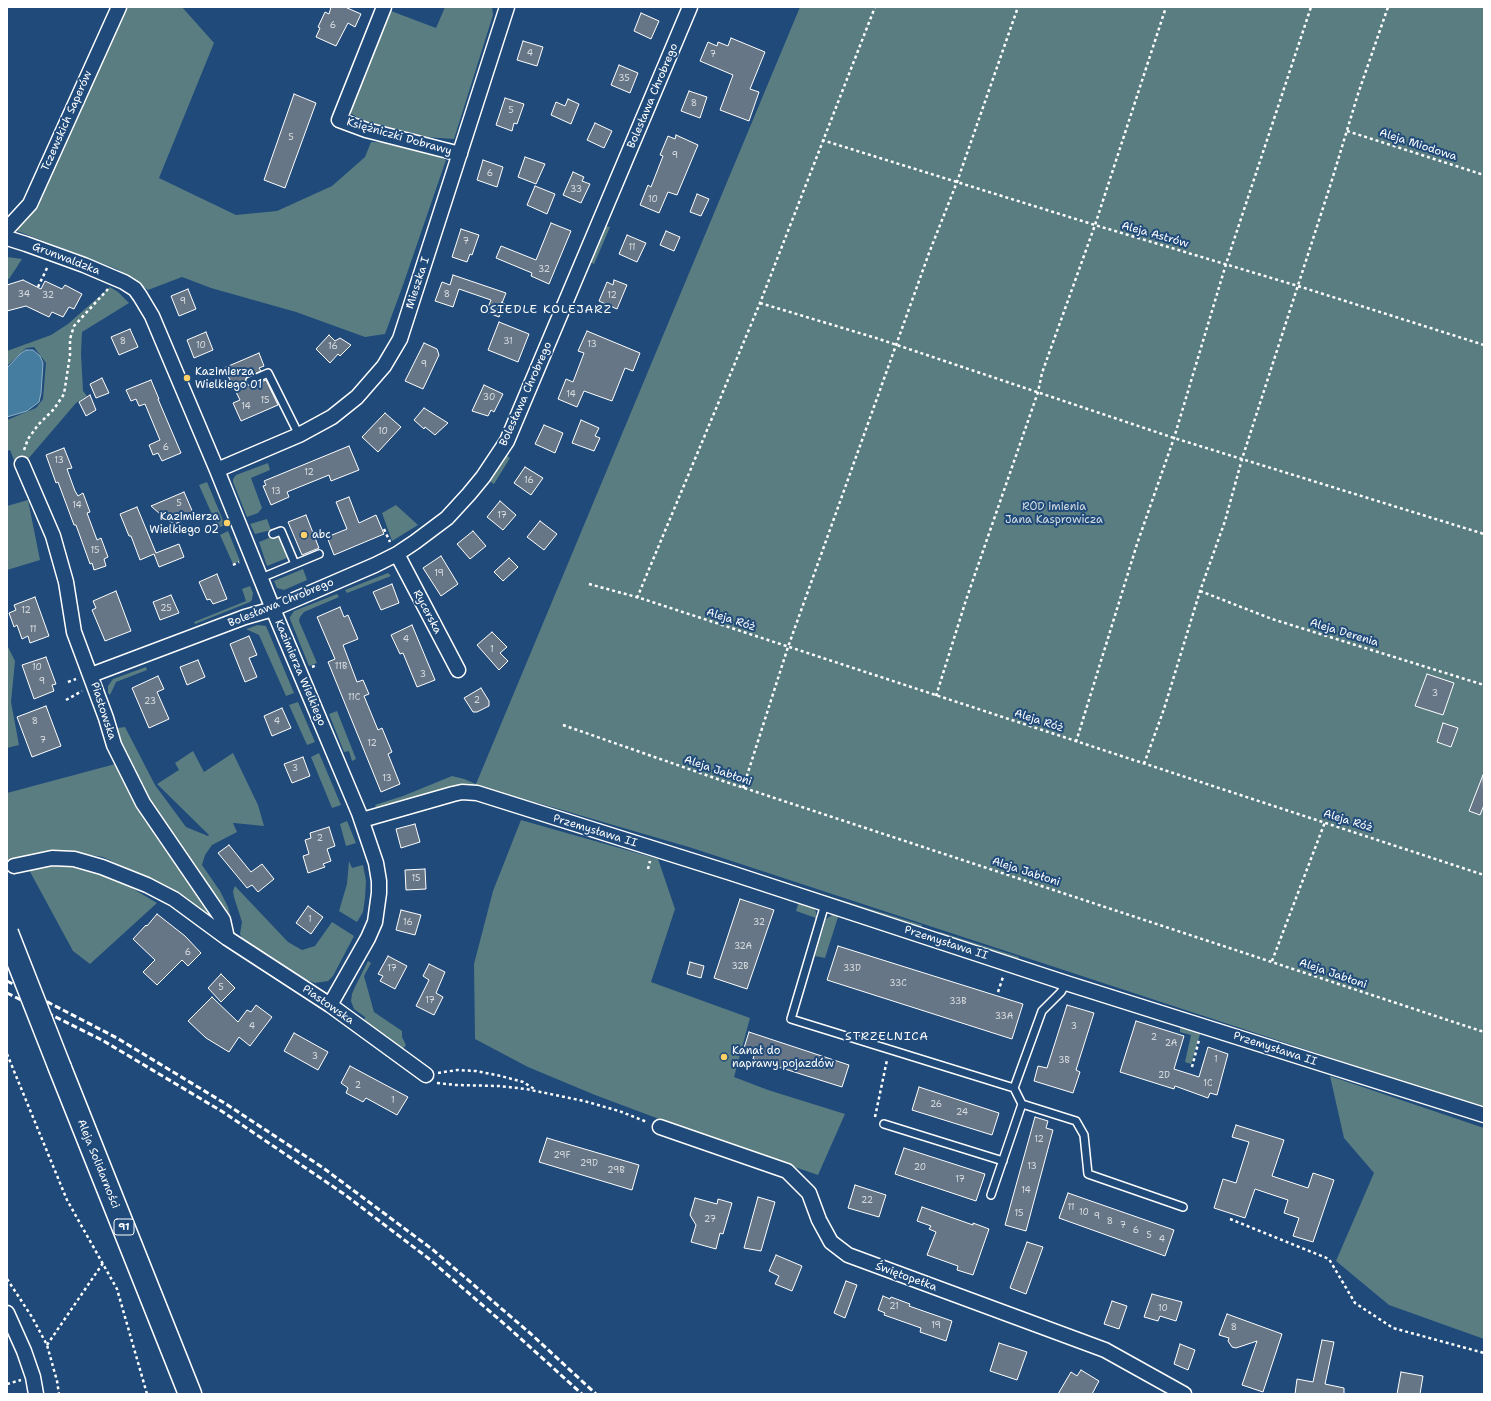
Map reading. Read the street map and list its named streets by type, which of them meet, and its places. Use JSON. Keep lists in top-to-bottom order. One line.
{"streets":{"main road":["Aleja Solidarności","91"],"street":["Bolesława Chrobrego","Tczewskich Saperów","Księżniczki Dobrawy","Grunwaldzka","Mieszka I","Rycerska","Kazimierza Wielkiego","Piastowska","Przemysława II","Świętopełka"],"path":["Aleja Miodowa","Aleja Astrów","Aleja Róż","Aleja Derenia","Aleja Jabłoni"]},"crossings":[["Bolesława Chrobrego","Rycerska"],["Bolesława Chrobrego","Kazimierza Wielkiego"],["Bolesława Chrobrego","Piastowska"],["Księżniczki Dobrawy","Mieszka I"],["Grunwaldzka","Kazimierza Wielkiego"],["Mieszka I","Kazimierza Wielkiego"],["Kazimierza Wielkiego","Piastowska"],["Kazimierza Wielkiego","Przemysława II"]],"districts":["OSIEDLE KOLEJARZ","STRZELNICA"],"parks":["ROD imienia Jana Kasprowicza"],"places":["Kazimierza Wielkiego 01","Kazimierza Wielkiego 02","abc","Kanał do naprawy pojazdów"],"house_numbers":["6","4","7","35","8","5","5","9","6","33","10","7","11","32","34","8","32","12","9","8","31","13","10","16","9","14","30","15","14","10","6","13","12","16","13","5","14","17","15","19","25","12","11","4","1","11B","10","3","9","3","11C","2","23","8","4","7","12","3","13","2","15","1","16","32","32A","6","32B","17","33D","33C","5","17","33B","33A","4","3","2","2A","3","1","3B","2D","1C","2","1","26","24","12","29F","29D","13","20","29B","17","14","22","11","10","15","9","27","8","7","6","5","4","21","10","19","8"]}
